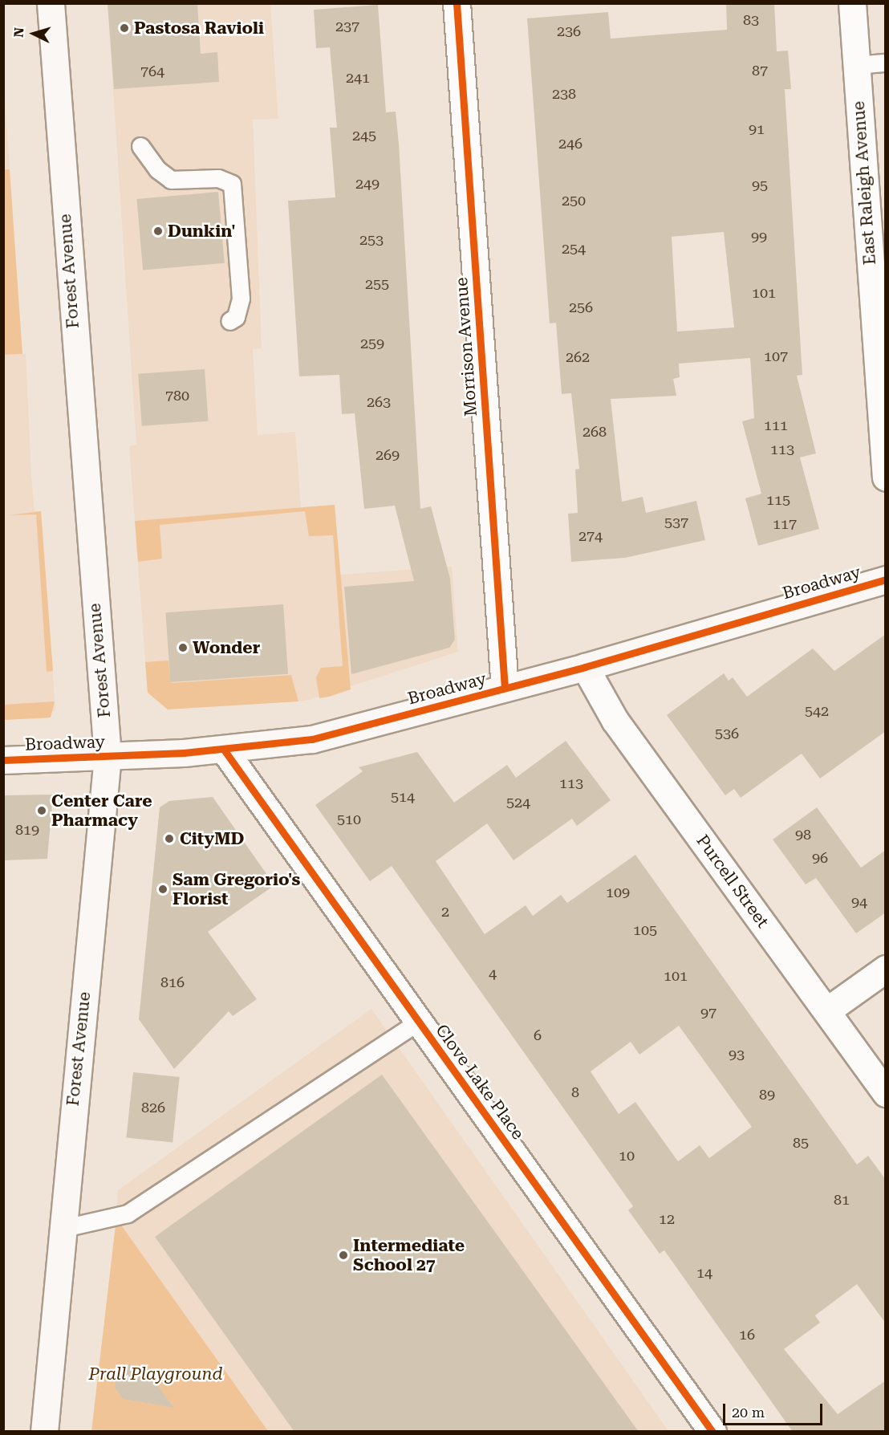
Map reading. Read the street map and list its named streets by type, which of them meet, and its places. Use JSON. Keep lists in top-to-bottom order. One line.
{"streets":{"main road":["Forest Avenue","Broadway"],"street":["East Raleigh Avenue","Morrison Avenue","Purcell Street","Clove Lake Place"]},"crossings":[["Forest Avenue","Broadway"],["Morrison Avenue","Broadway"],["Broadway","Purcell Street"],["Broadway","Clove Lake Place"]],"parks":["Prall Playground"],"places":["Pastosa Ravioli","Dunkin'","Wonder","Center Care Pharmacy","CityMD","Sam Gregorio's Florist","Intermediate School 27"],"house_numbers":["83","237","236","87","764","241","238","91","245","246","249","95","250","99","253","254","255","101","256","259","107","262","780","263","111","268","113","269","115","537","117","274","542","536","113","514","524","510","819","98","96","109","94","2","105","4","101","816","97","6","93","8","89","826","85","10","81","12","14","16"],"scale_bar":"20 m","north":"left"}
